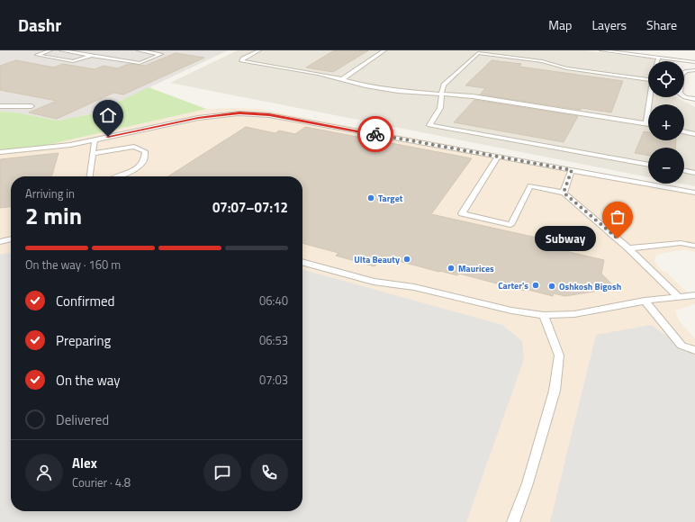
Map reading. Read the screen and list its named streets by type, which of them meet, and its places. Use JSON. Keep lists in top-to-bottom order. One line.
{"places":["Target","Subway","Ulta Beauty","Maurices","Carter's","Oshkosh Bigosh"],"page":{"header":"Dashr","nav":["Map","Layers","Share"],"map_buttons":["+","−"],"heading":["2 min","Arriving in","07:07–07:12"],"panel":["Alex","Courier · 4.8"],"bubble":"Subway","bar":"On the way · 160 m","list":[["Confirmed","06:40"],["Preparing","06:53"],["On the way","07:03"],"Delivered"]}}
